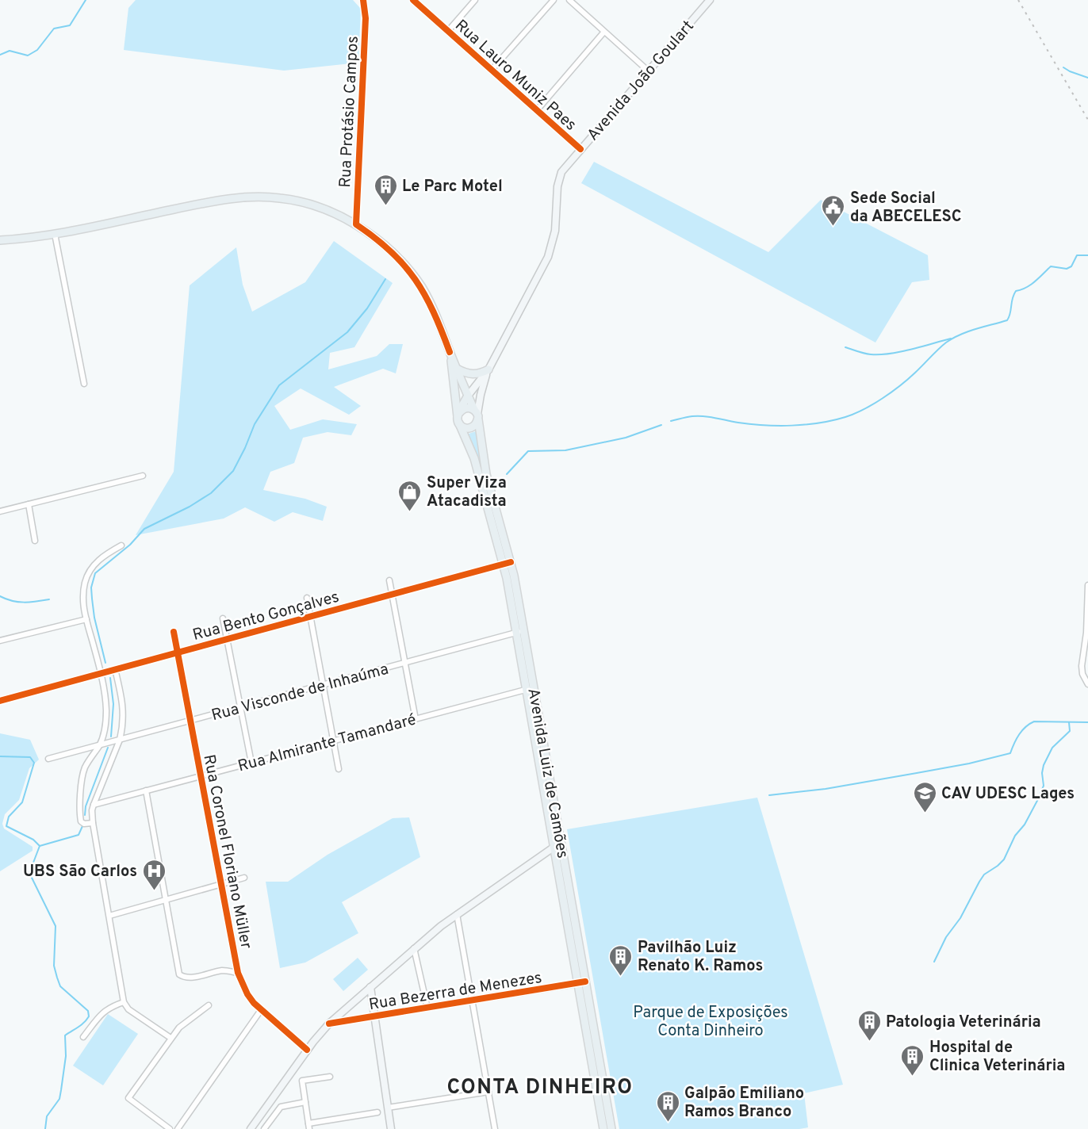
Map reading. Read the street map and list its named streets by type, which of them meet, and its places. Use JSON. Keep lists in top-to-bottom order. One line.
{"streets":{"main road":["Avenida Luiz de Camões"],"street":["Rua Lauro Muniz Paes","Avenida João Goulart","Rua Protásio Campos","Rua Bento Gonçalves","Rua Visconde de Inhaúma","Rua Almirante Tamandaré","Rua Coronel Floriano Müller","Rua Bezerra de Menezes"]},"crossings":[["Rua Lauro Muniz Paes","Avenida João Goulart"],["Avenida João Goulart","Avenida Luiz de Camões"],["Rua Bento Gonçalves","Avenida Luiz de Camões"],["Rua Bento Gonçalves","Rua Coronel Floriano Müller"],["Rua Visconde de Inhaúma","Avenida Luiz de Camões"],["Rua Visconde de Inhaúma","Rua Coronel Floriano Müller"],["Rua Almirante Tamandaré","Avenida Luiz de Camões"],["Rua Almirante Tamandaré","Rua Coronel Floriano Müller"],["Avenida Luiz de Camões","Rua Bezerra de Menezes"]],"districts":["CONTA DINHEIRO"],"parks":["Parque de Exposições Conta Dinheiro"],"places":{"building":["Le Parc Motel","Pavilhão Luiz Renato K. Ramos","Patologia Veterinária","Hospital de Clinica Veterinária","Galpão Emiliano Ramos Branco"],"public building":["Sede Social da ABECELESC"],"shop":["Super Viza Atacadista"],"school or university":["CAV UDESC Lages"],"hospital":["UBS São Carlos"]}}
